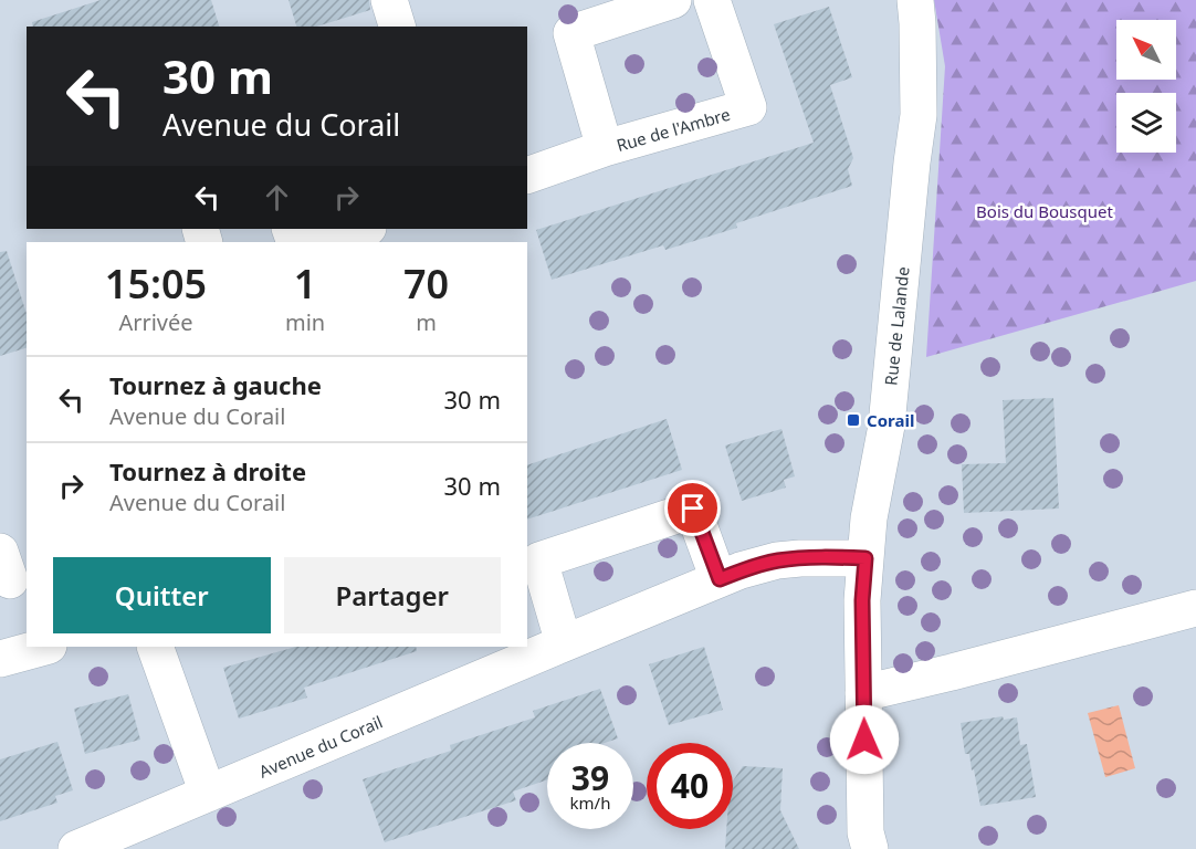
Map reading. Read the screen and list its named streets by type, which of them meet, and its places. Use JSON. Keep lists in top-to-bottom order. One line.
{"streets":{"street":["Rue de l'Ambre","Rue de Lalande","Avenue du Corail"]},"crossings":[["Rue de Lalande","Avenue du Corail"]],"parks":["Bois du Bousquet"],"places":{"transit":["Corail"]},"north":"top left","page":{"turn":["30 m","Avenue du Corail"],"eta":["15:05","Arrivée","1","min","70","m"],"list":[{"name":"Tournez à gauche","note":"Avenue du Corail","value":"30 m"},{"name":"Tournez à droite","note":"Avenue du Corail","value":"30 m"}],"buttons":["Quitter","Partager"],"speed":"39 km/h","limit":"40"}}
